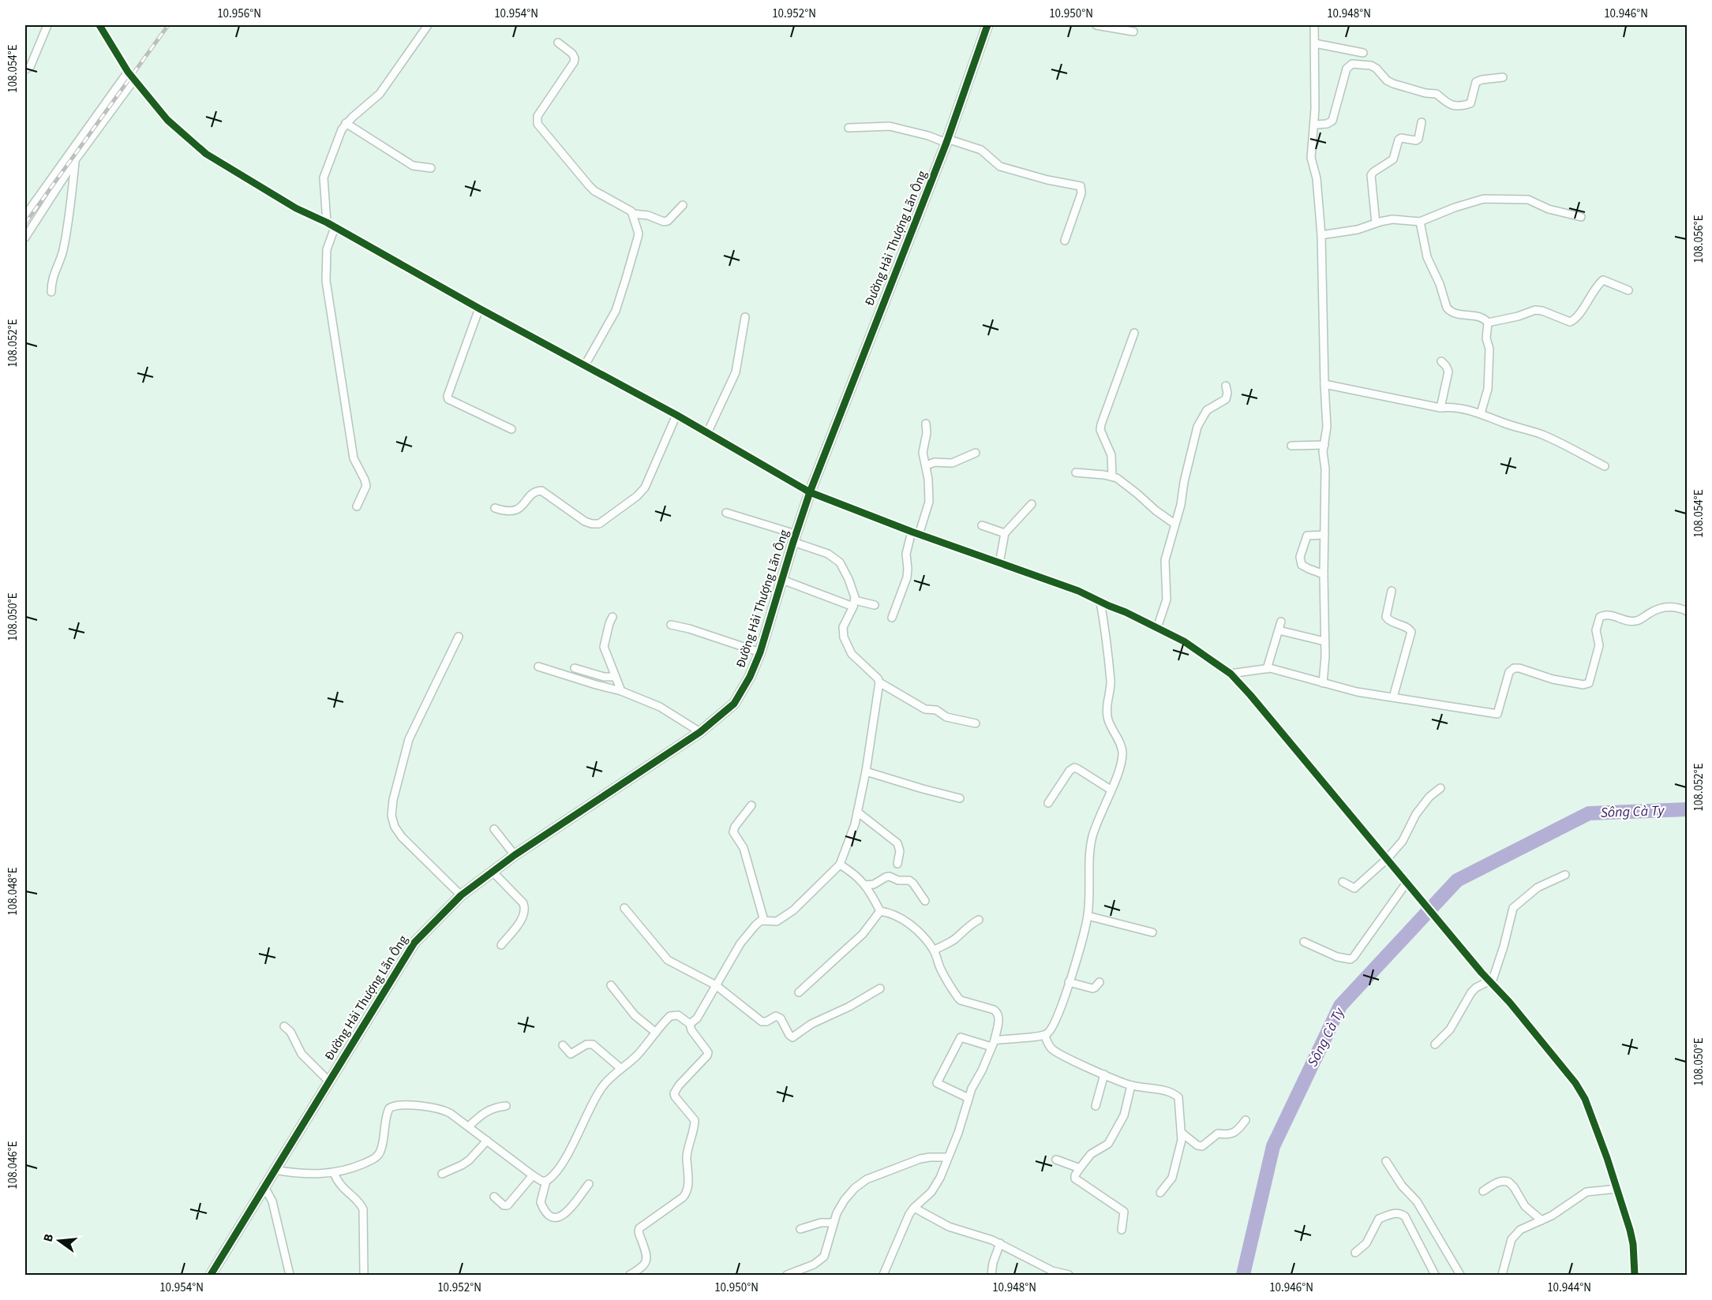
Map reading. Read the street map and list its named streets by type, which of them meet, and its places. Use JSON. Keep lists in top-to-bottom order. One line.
{"streets":{"street":["Đường Hải Thượng Lãn Ông"]},"water":["Sông Cà Ty"],"north":"left","coordinates":["10.956°N","10.954°N","10.952°N","10.950°N","10.948°N","10.946°N","108.054°E","108.056°E","108.052°E","108.050°E","108.048°E","108.046°E","10.944°N"]}
